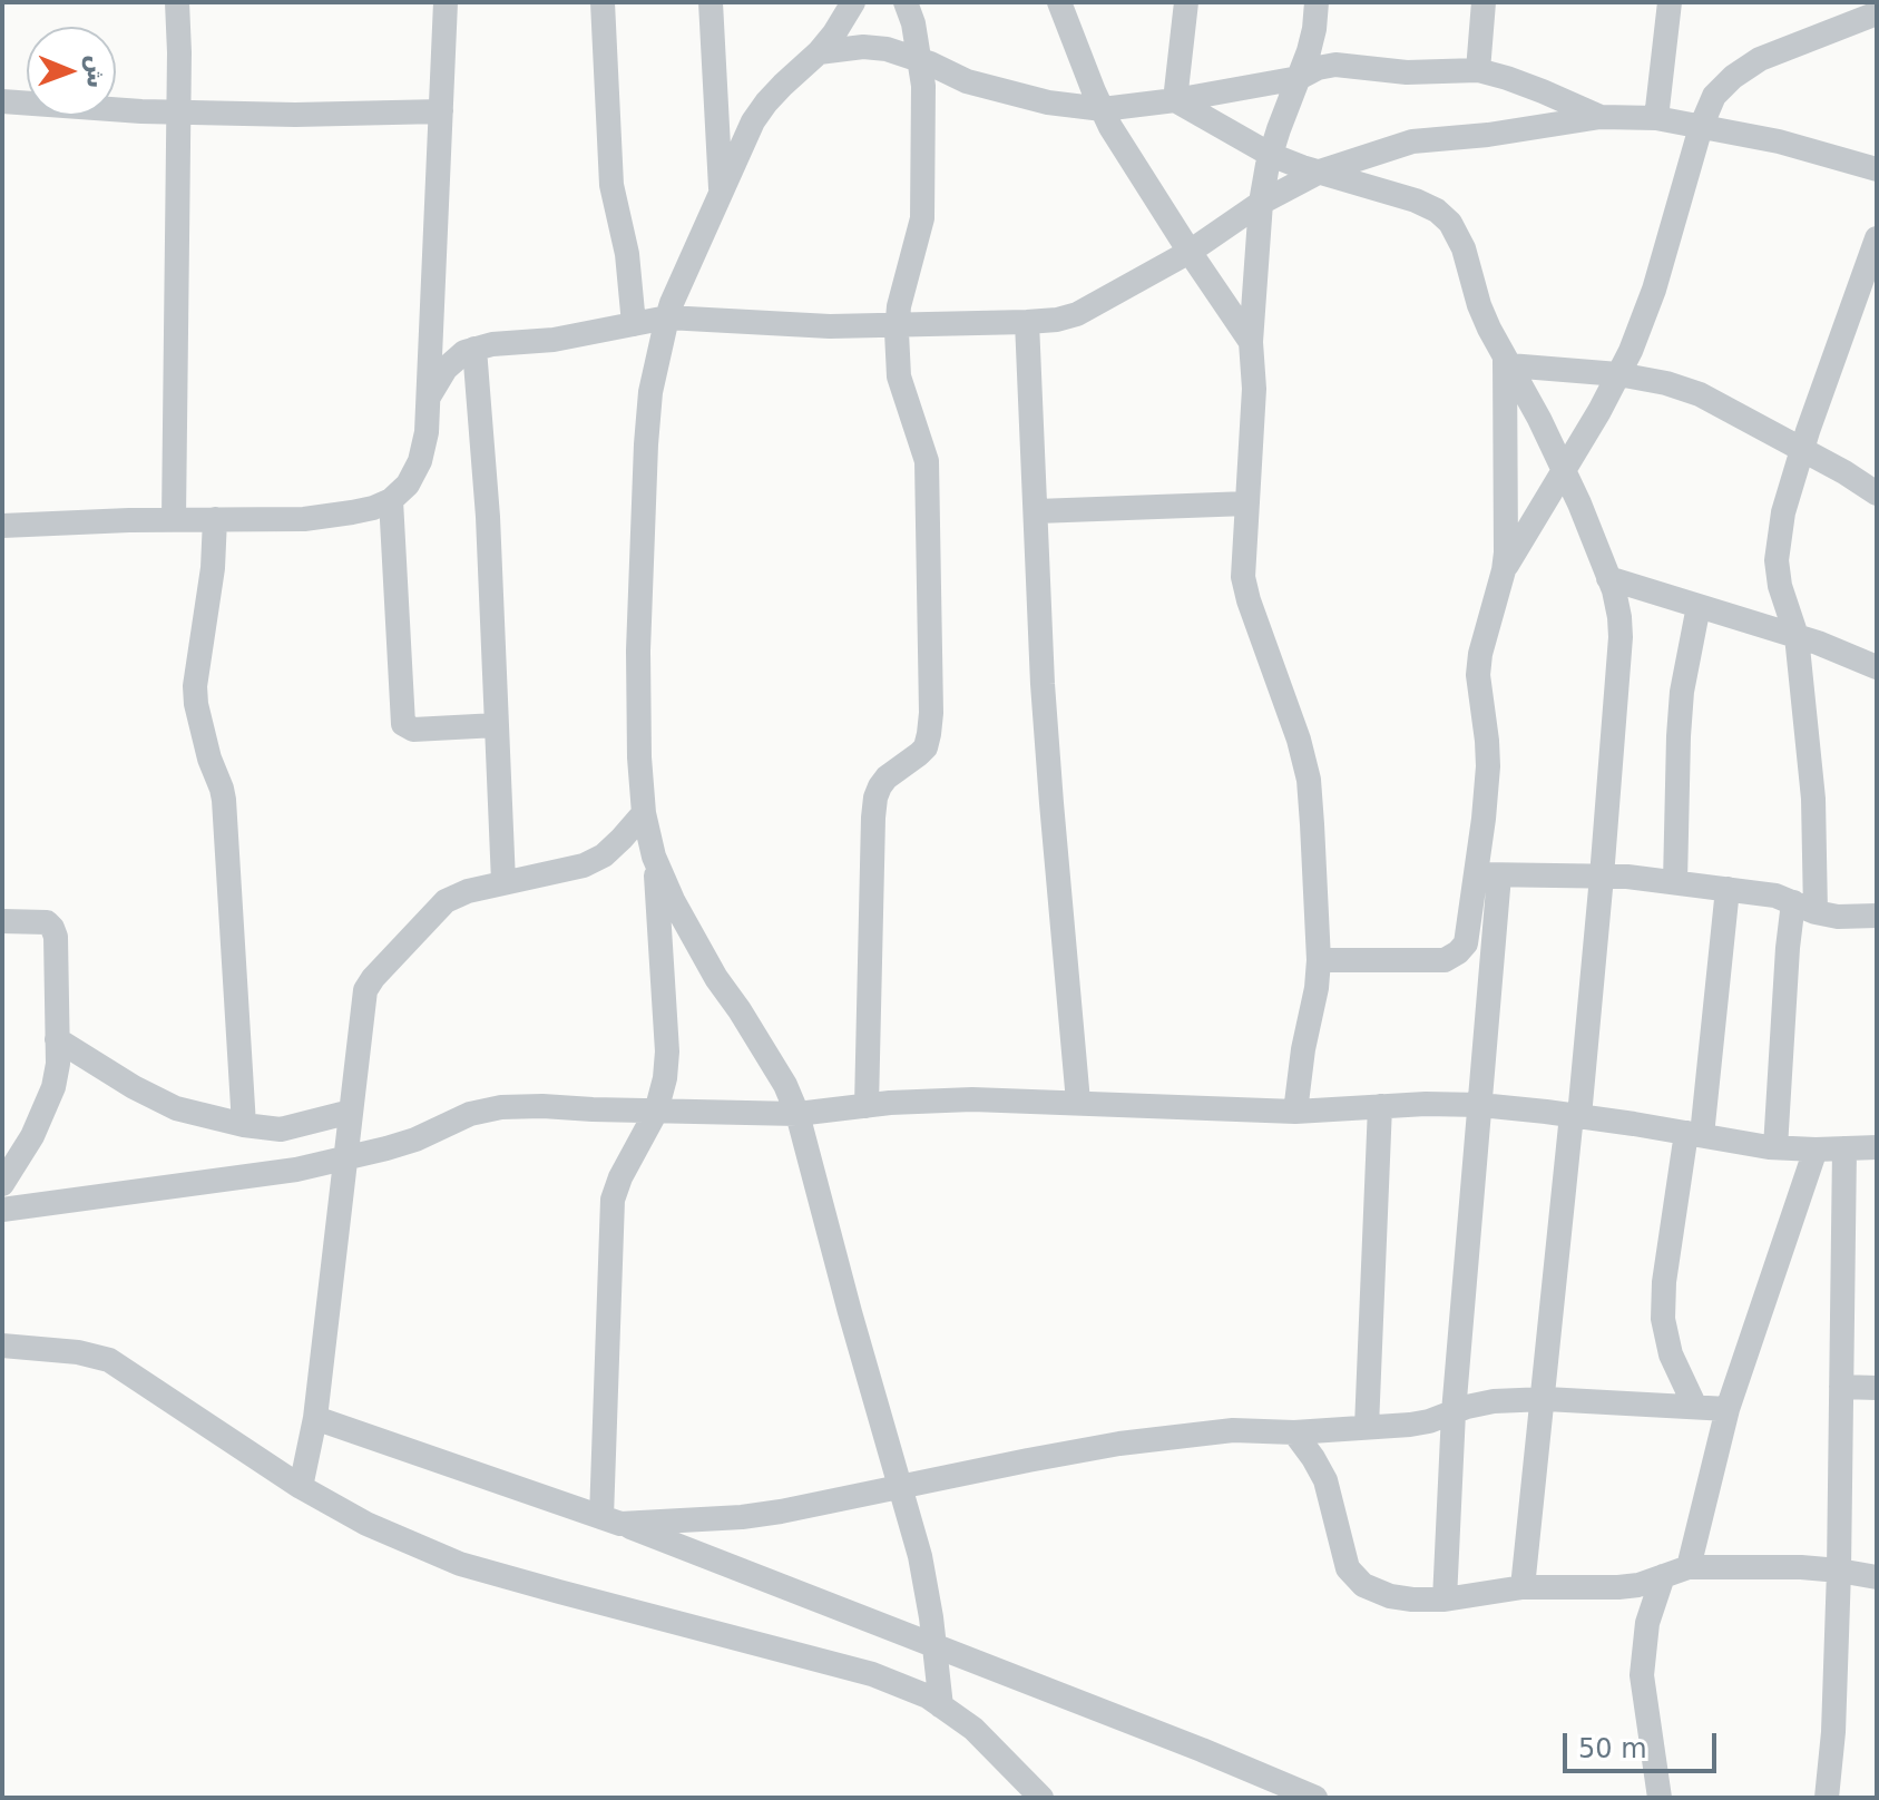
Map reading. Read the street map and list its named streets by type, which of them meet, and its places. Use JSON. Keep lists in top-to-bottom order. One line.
{"scale_bar":"50 m","north":"right"}
